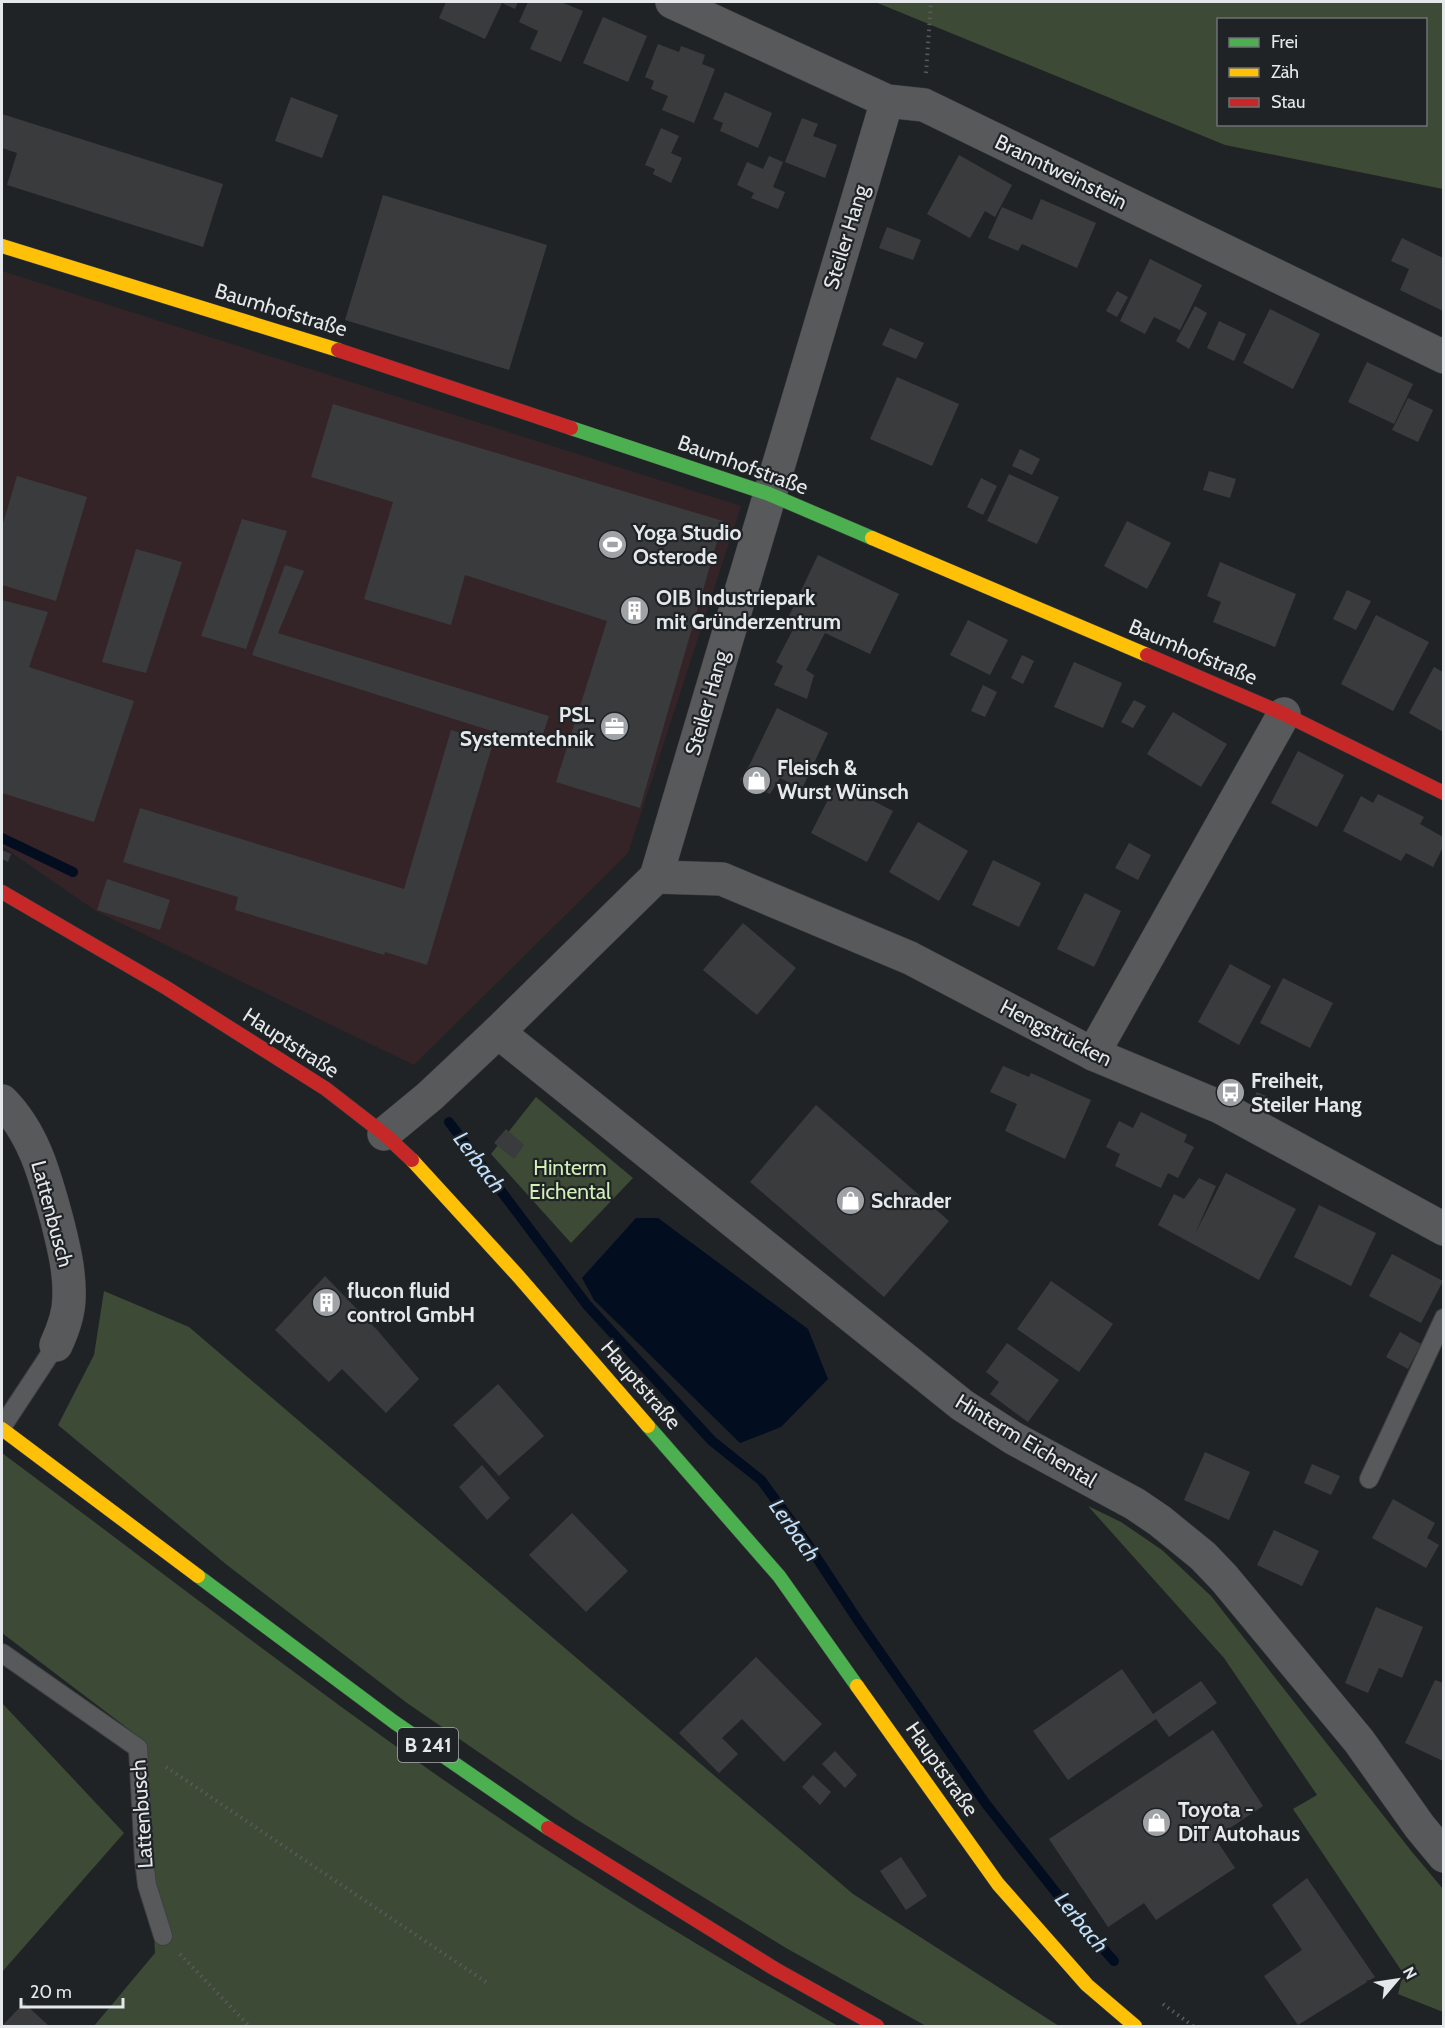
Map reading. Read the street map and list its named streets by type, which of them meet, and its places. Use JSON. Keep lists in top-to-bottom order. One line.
{"streets":{"street":["Branntweinstein","Steiler Hang","Baumhofstraße","Hengstrücken","Hauptstraße","Lattenbusch","Hinterm Eichental","B 241"]},"crossings":[["Branntweinstein","Steiler Hang"],["Steiler Hang","Baumhofstraße"],["Steiler Hang","Hengstrücken"],["Steiler Hang","Hauptstraße"],["Steiler Hang","Hinterm Eichental"],["Lattenbusch","B 241"]],"water":["Lerbach"],"parks":["Hinterm Eichental"],"places":{"sports":["Yoga Studio Osterode"],"building":["OIB Industriepark mit Gründerzentrum","flucon fluid control GmbH"],"office":["PSL Systemtechnik"],"shop":["Fleisch & Wurst Wünsch","Schrader","Toyota - DiT Autohaus"],"bus stop":["Freiheit, Steiler Hang"]},"legend":["Frei","Zäh","Stau"],"scale_bar":"20 m","north":"top right"}
